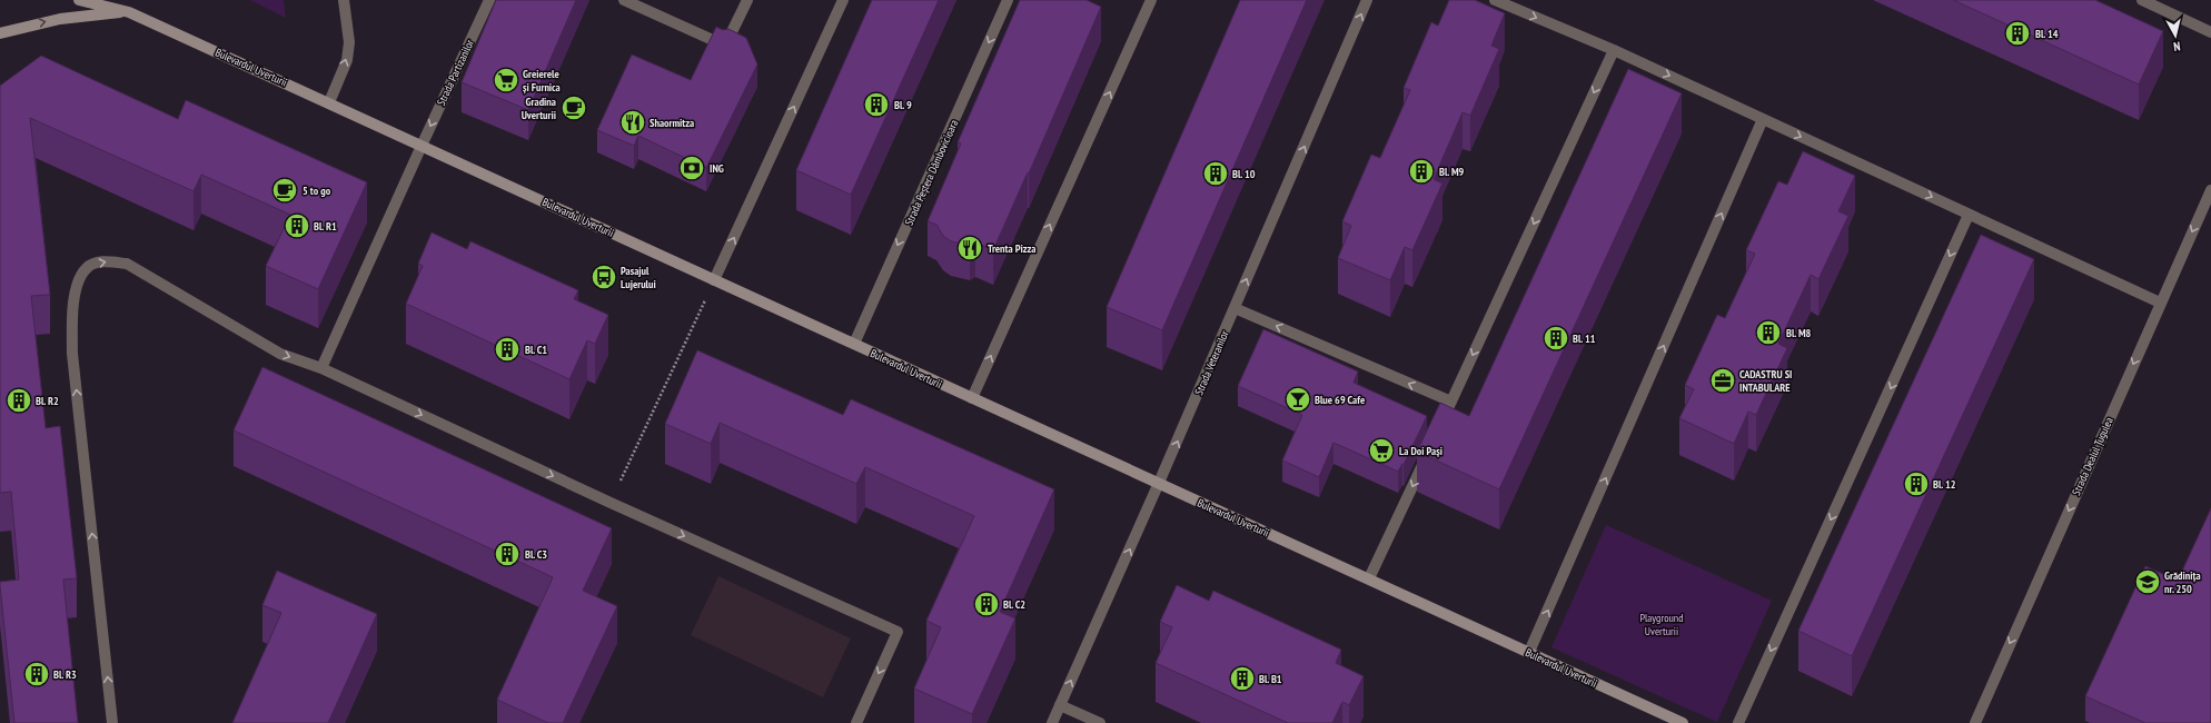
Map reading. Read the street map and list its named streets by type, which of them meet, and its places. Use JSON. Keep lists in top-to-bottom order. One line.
{"streets":{"main road":["Bulevardul Uverturii"],"street":["Strada Partizanilor","Strada Peștera Dâmbovicioara","Strada Veteranilor","Strada Dealul Țugulea"]},"crossings":[["Bulevardul Uverturii","Strada Partizanilor"],["Bulevardul Uverturii","Strada Peștera Dâmbovicioara"],["Bulevardul Uverturii","Strada Veteranilor"]],"one_way":["Strada Partizanilor","Strada Peștera Dâmbovicioara","Strada Veteranilor","Strada Dealul Țugulea"],"parks":["Playground Uverturii"],"places":{"building":["Bl. 14","Bl. 9","Bl. M9","Bl. 10","Bl. R1","Bl. M8","Bl. 11","Bl. C1","Bl. R2","Bl. 12","Bl. C3","Bl. C2","Bl. R3","Bl. B1"],"supermarket":["Greierele și Furnica","La Doi Pași"],"cafe":["Gradina Uverturii","5 to go"],"restaurant":["Shaormitza","Trenta Pizza"],"bank":["ING"],"bus stop":["Pasajul Lujerului"],"office":["CADASTRU SI INTABULARE"],"bar":["Blue 69 Cafe"],"school or university":["Grădinița nr. 250"]},"north":"bottom"}
